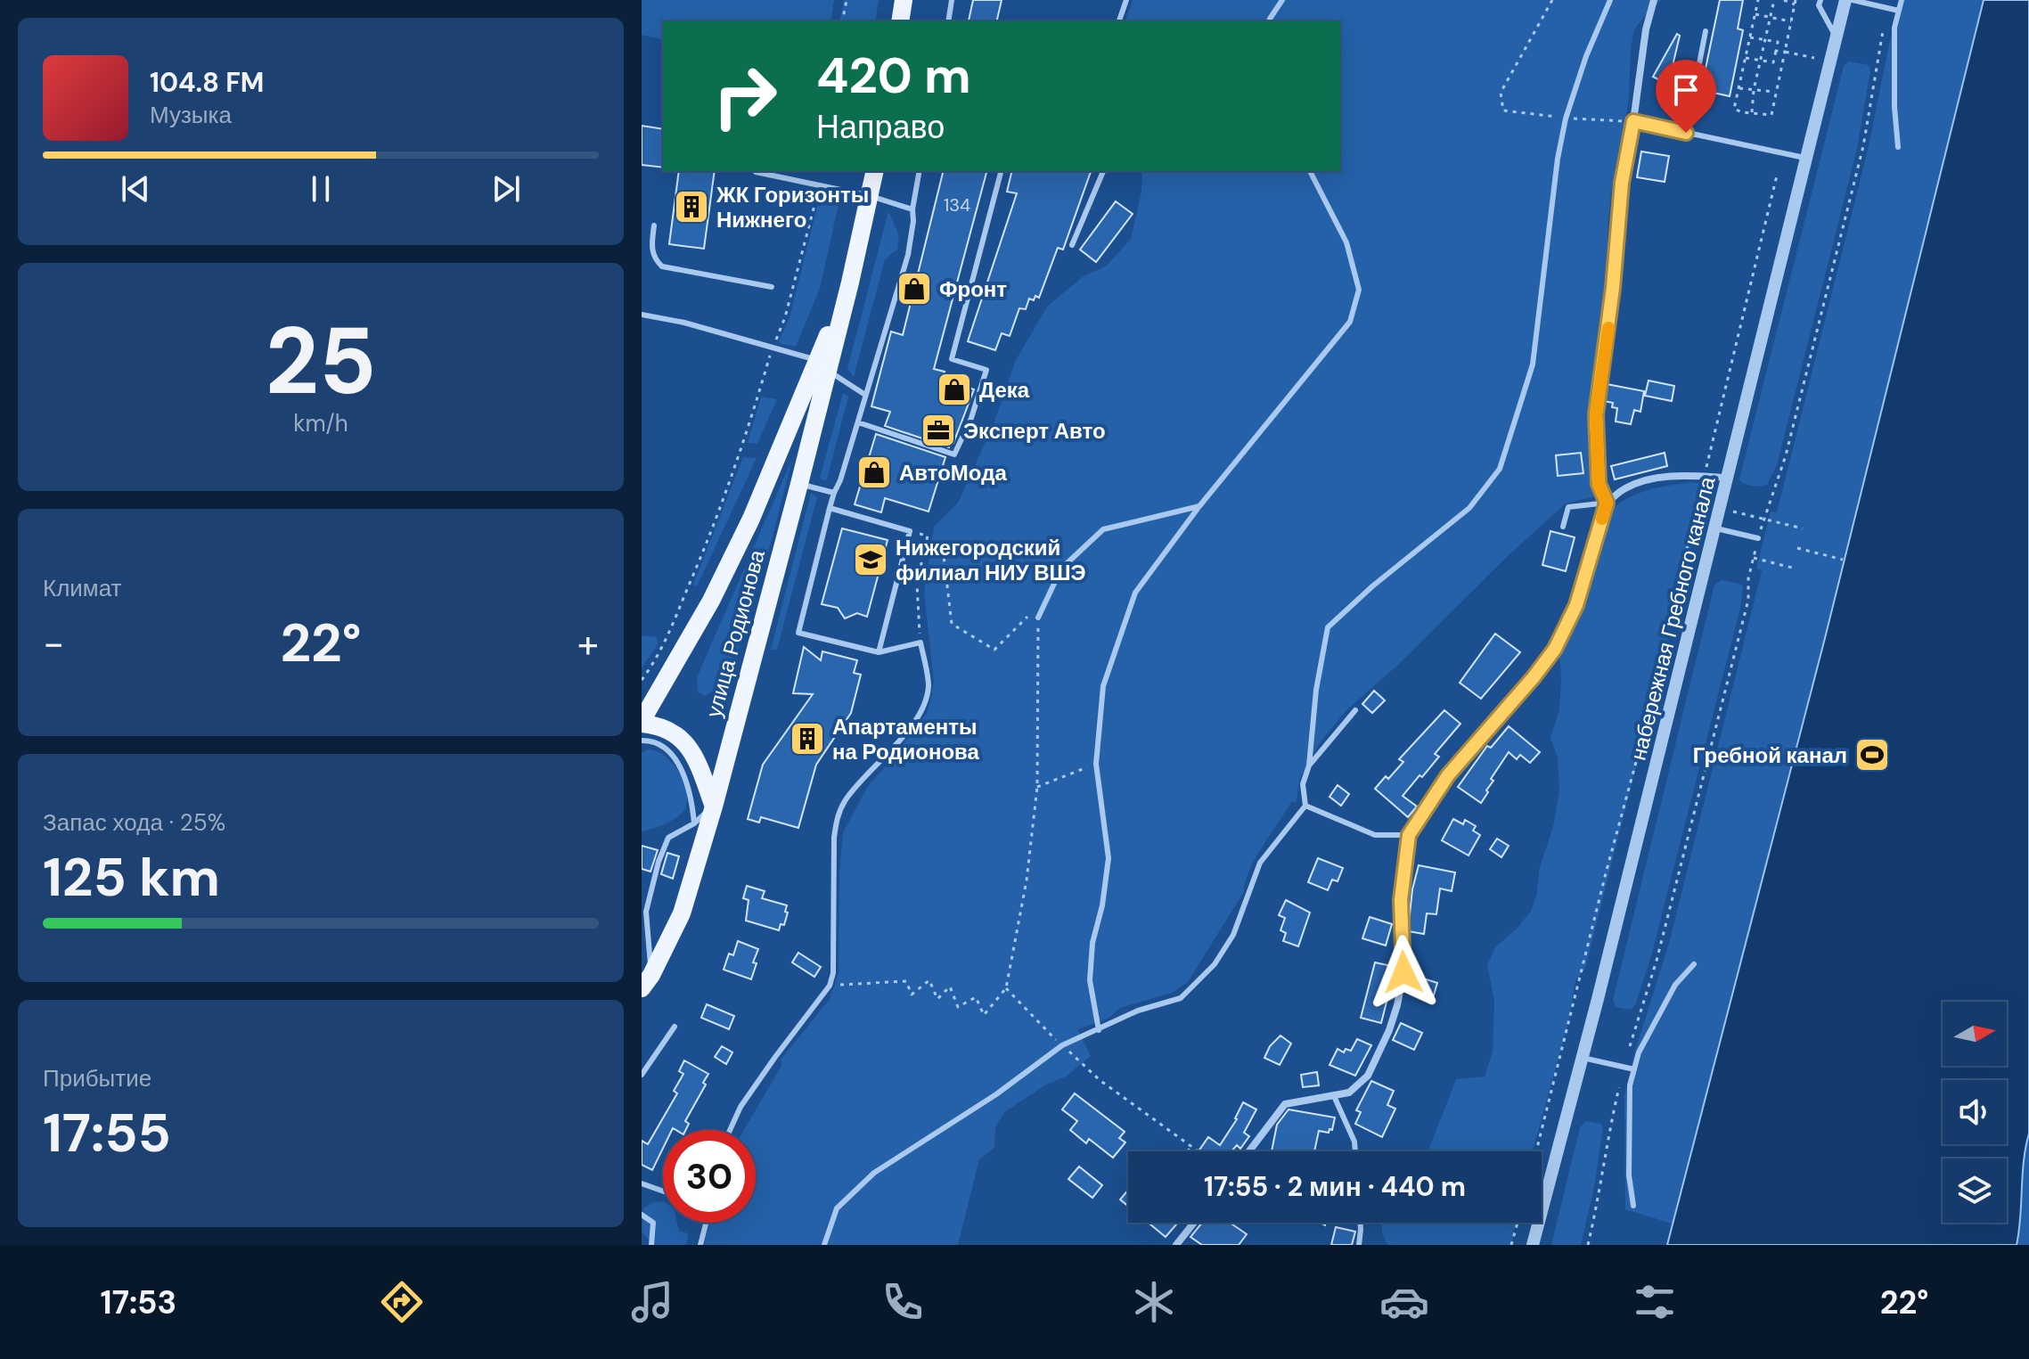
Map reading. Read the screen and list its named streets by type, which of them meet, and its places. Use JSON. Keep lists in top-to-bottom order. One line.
{"streets":{"main road":["улица Родионова"],"street":["набережная Гребного канала"]},"places":{"building":["ЖК Горизонты Нижнего","Апартаменты на Родионова"],"shop":["Фронт","Дека","АвтоМода"],"office":["Эксперт Авто"],"school or university":["Нижегородский филиал НИУ ВШЭ"],"sports":["Гребной канал"]},"house_numbers":["134"],"north":"right","page":{"turn":["420 m","Направо"],"song":["104.8 FM","Музыка"],"tile":[["25","km/h"],"Климат",["Запас хода · 25%","125 km"],["Прибытие","17:55"]],"heat":["−","22°","+"],"limit":"30","trip":"17:55 · 2 мин · 440 m","tabs":["17:53","22°"]}}
